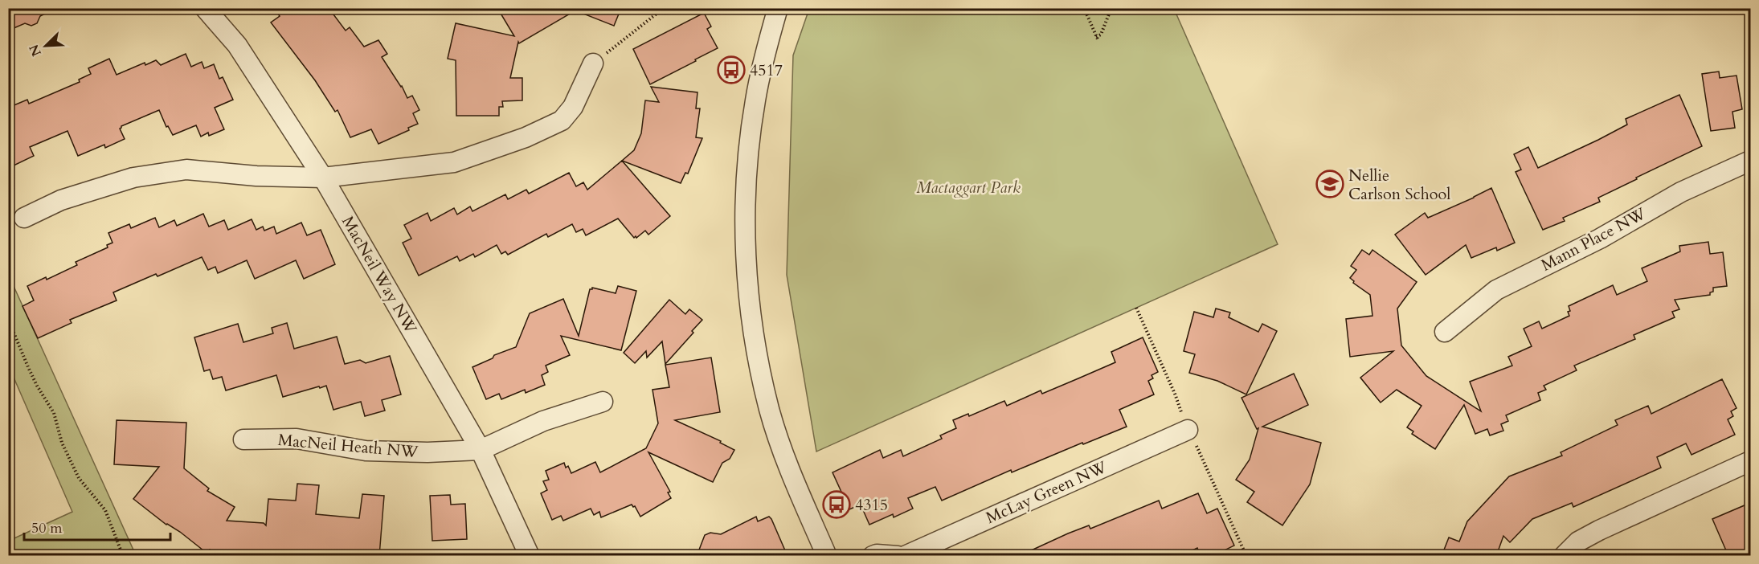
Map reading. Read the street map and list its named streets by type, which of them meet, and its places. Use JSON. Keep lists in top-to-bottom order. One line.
{"streets":{"street":["Mann Place NW","MacNeil Way NW","MacNeil Heath NW","McLay Green NW"]},"crossings":[["MacNeil Way NW","MacNeil Heath NW"]],"parks":["Mactaggart Park"],"places":{"bus stop":["4517","4315"],"school or university":["Nellie Carlson School"]},"scale_bar":"50 m","north":"bottom left"}
